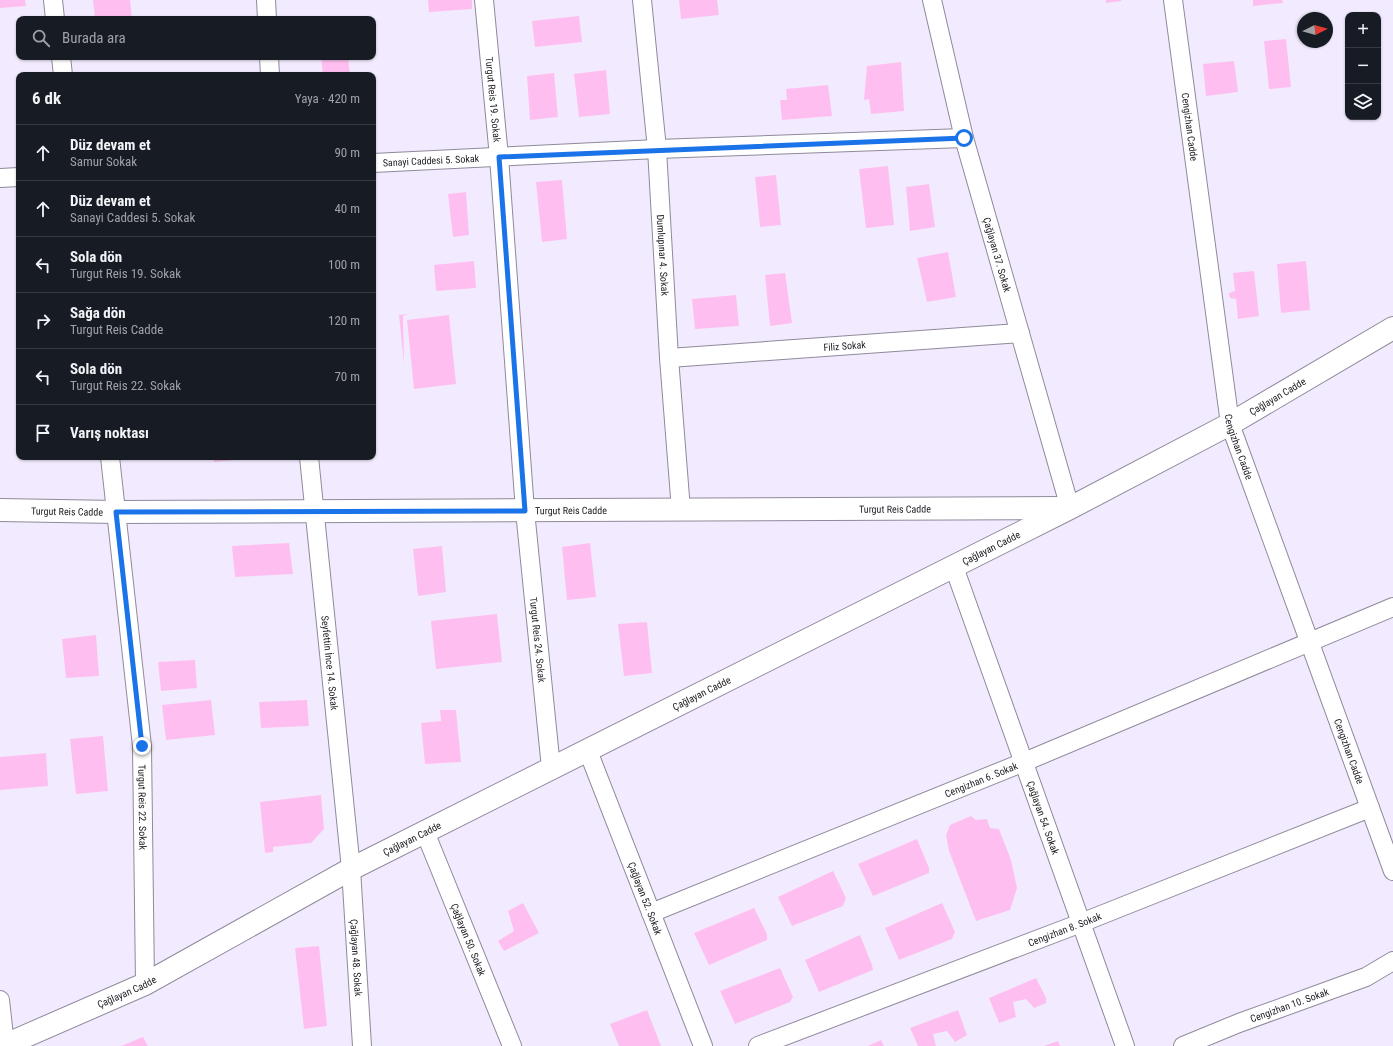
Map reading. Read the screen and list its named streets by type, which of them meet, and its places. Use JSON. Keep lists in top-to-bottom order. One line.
{"streets":{"street":["Turgut Reis 19. Sokak","Cengizhan Cadde","Sanayi Caddesi 5. Sokak","Dumlupınar 4. Sokak","Çağlayan 37. Sokak","Filiz Sokak","Çağlayan Cadde","Turgut Reis Cadde","Turgut Reis 24. Sokak","Seyfettin İnce 14. Sokak","Cengizhan 6. Sokak","Turgut Reis 22. Sokak","Çağlayan 54. Sokak","Çağlayan 52. Sokak","Cengizhan 8. Sokak","Çağlayan 50. Sokak","Çağlayan 48. Sokak","Cengizhan 10. Sokak"]},"crossings":[["Turgut Reis 19. Sokak","Sanayi Caddesi 5. Sokak"],["Turgut Reis 19. Sokak","Turgut Reis Cadde"],["Turgut Reis 19. Sokak","Turgut Reis 24. Sokak"],["Cengizhan Cadde","Çağlayan Cadde"],["Cengizhan Cadde","Cengizhan 6. Sokak"],["Cengizhan Cadde","Cengizhan 8. Sokak"],["Sanayi Caddesi 5. Sokak","Dumlupınar 4. Sokak"],["Sanayi Caddesi 5. Sokak","Çağlayan 37. Sokak"],["Dumlupınar 4. Sokak","Filiz Sokak"],["Dumlupınar 4. Sokak","Turgut Reis Cadde"],["Çağlayan 37. Sokak","Filiz Sokak"],["Çağlayan 37. Sokak","Çağlayan Cadde"],["Çağlayan 37. Sokak","Turgut Reis Cadde"],["Çağlayan Cadde","Turgut Reis Cadde"],["Çağlayan Cadde","Turgut Reis 24. Sokak"],["Çağlayan Cadde","Seyfettin İnce 14. Sokak"],["Çağlayan Cadde","Turgut Reis 22. Sokak"],["Çağlayan Cadde","Çağlayan 54. Sokak"],["Çağlayan Cadde","Çağlayan 52. Sokak"],["Çağlayan Cadde","Çağlayan 50. Sokak"],["Çağlayan Cadde","Çağlayan 48. Sokak"],["Turgut Reis Cadde","Turgut Reis 24. Sokak"],["Turgut Reis Cadde","Seyfettin İnce 14. Sokak"],["Turgut Reis Cadde","Turgut Reis 22. Sokak"],["Seyfettin İnce 14. Sokak","Çağlayan 48. Sokak"],["Cengizhan 6. Sokak","Çağlayan 54. Sokak"],["Cengizhan 6. Sokak","Çağlayan 52. Sokak"],["Çağlayan 54. Sokak","Cengizhan 8. Sokak"]],"north":"right","page":{"map_buttons":["+","−"],"search":"Burada ara","heading":["6 dk","Yaya · 420 m"],"list":[["Düz devam et","Samur Sokak","90 m"],["Düz devam et","Sanayi Caddesi 5. Sokak","40 m"],["Sola dön","Turgut Reis 19. Sokak","100 m"],["Sağa dön","Turgut Reis Cadde","120 m"],["Sola dön","Turgut Reis 22. Sokak","70 m"],"Varış noktası"]}}
